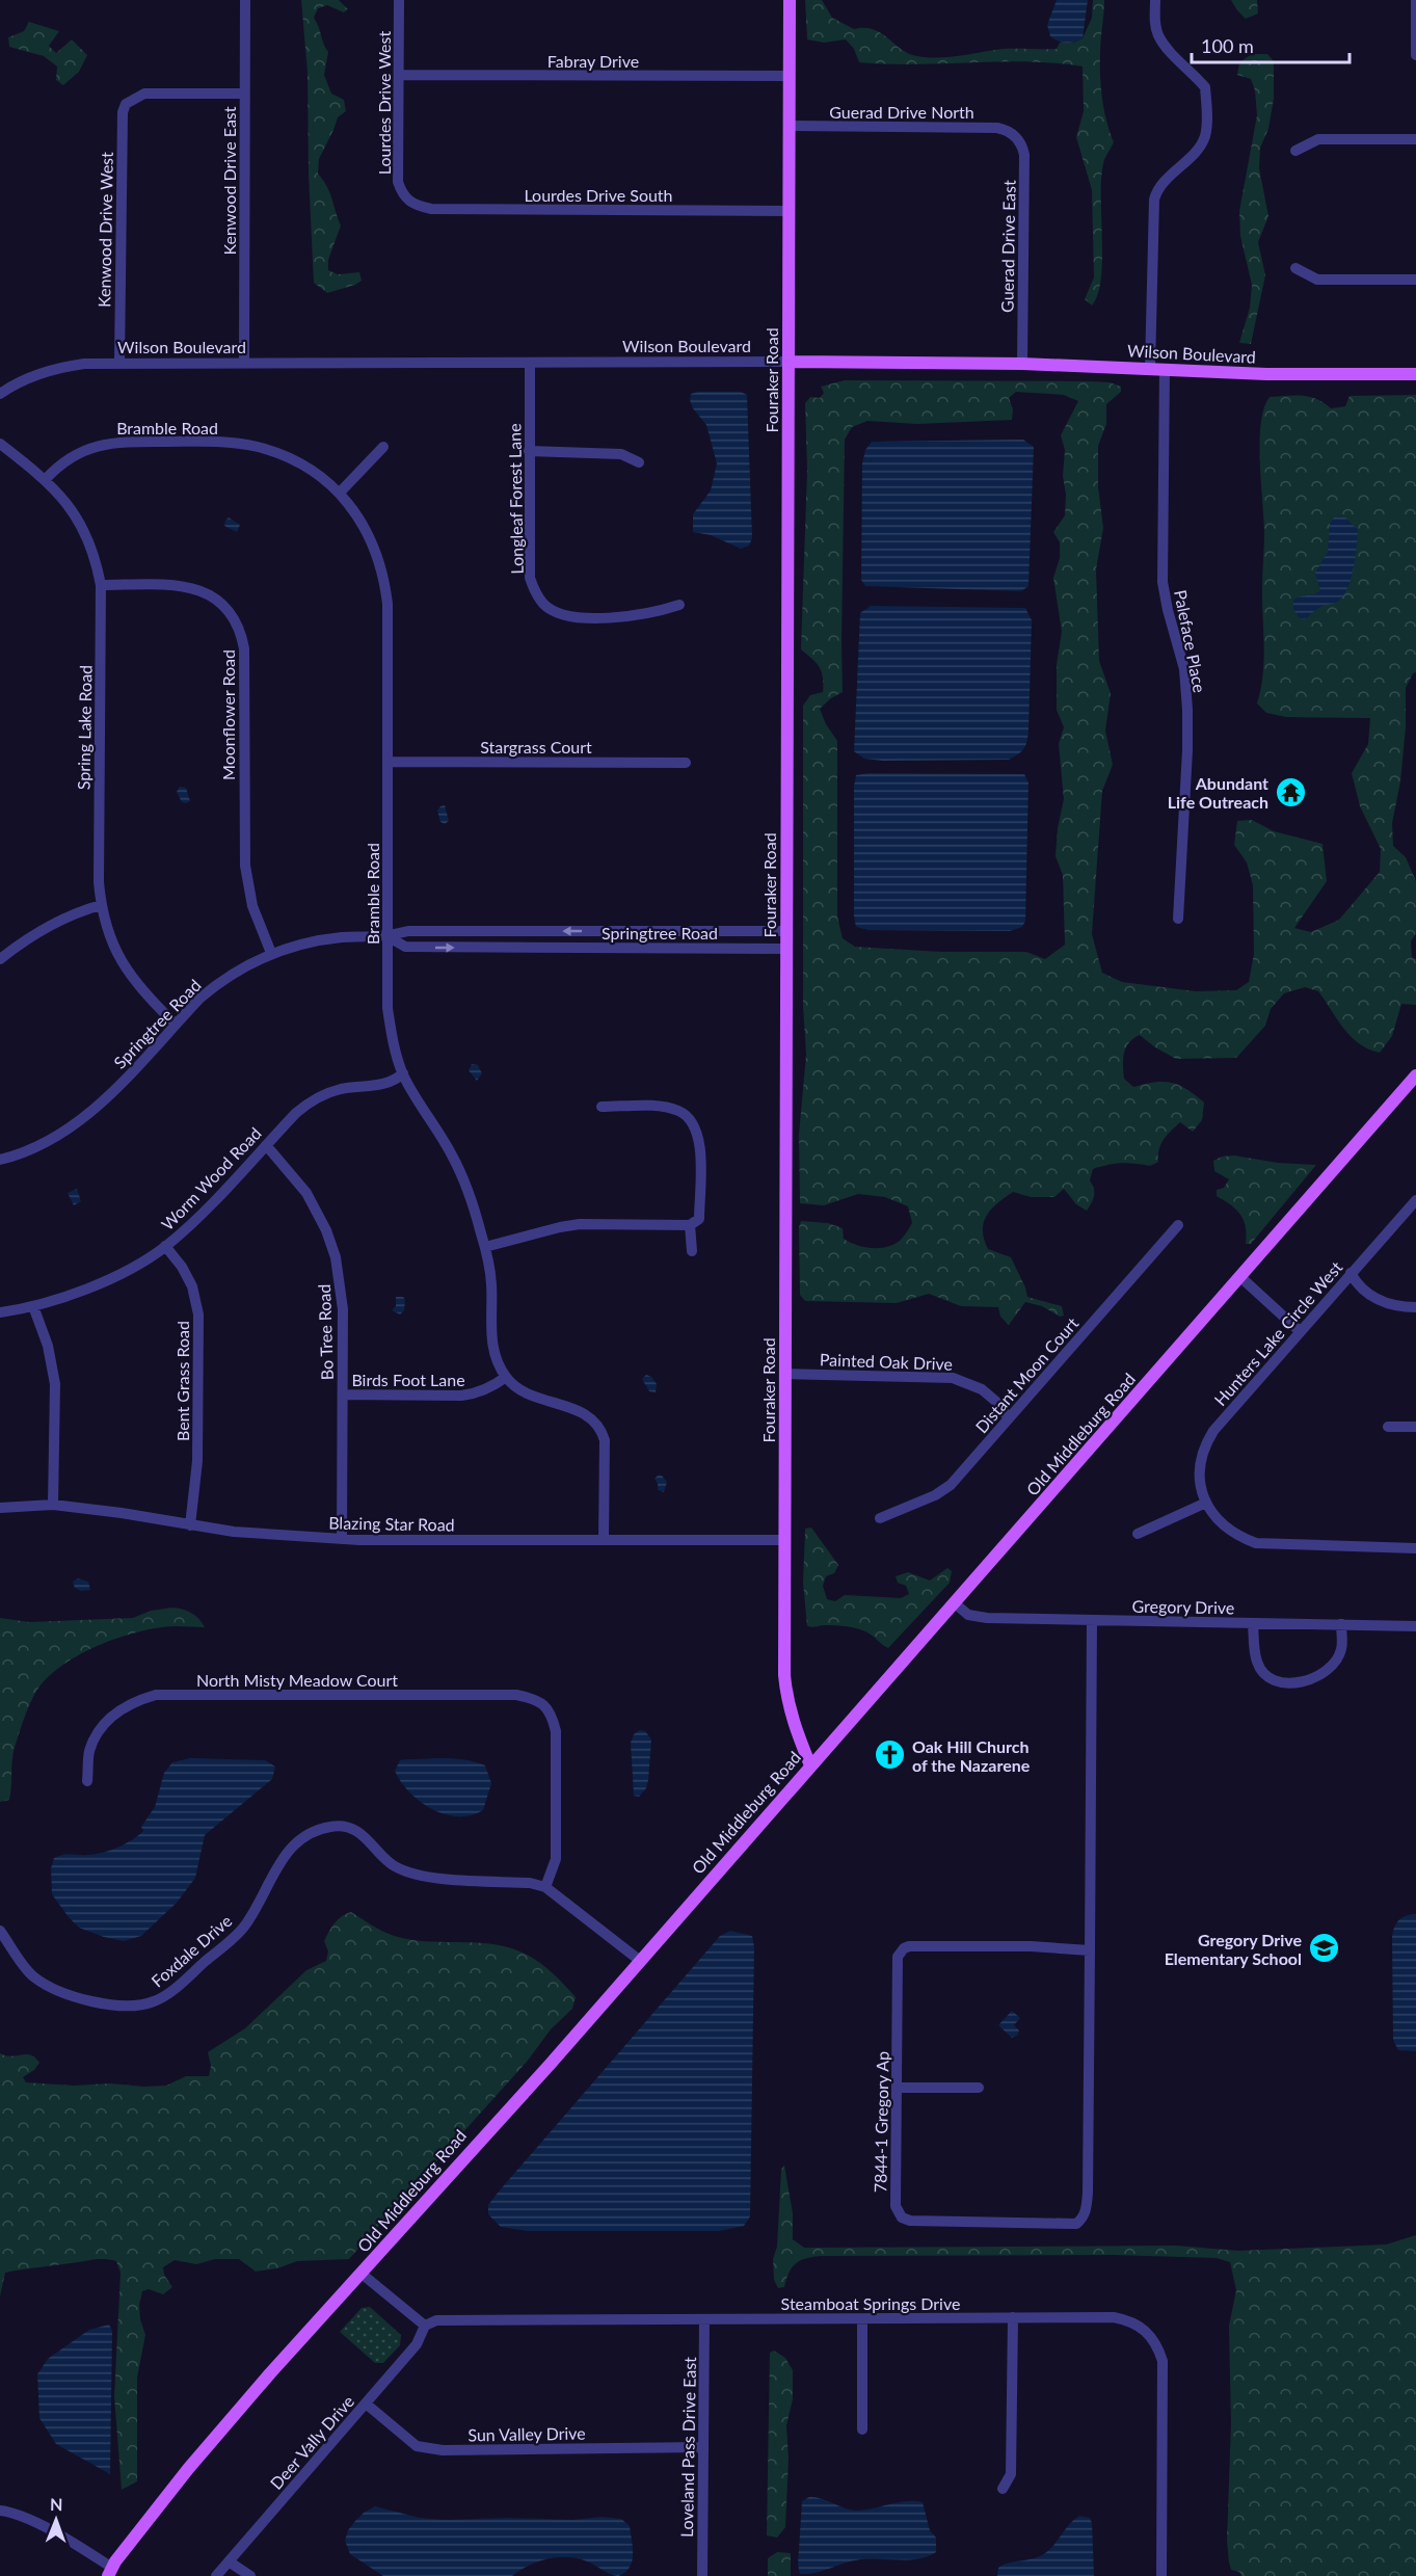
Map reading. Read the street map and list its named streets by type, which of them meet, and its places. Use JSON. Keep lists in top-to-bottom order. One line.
{"streets":{"main road":["Wilson Boulevard","Fouraker Road","Old Middleburg Road"],"street":["Fabray Drive","Lourdes Drive West","Guerad Drive North","Kenwood Drive East","Lourdes Drive South","Kenwood Drive West","Guerad Drive East","Bramble Road","Longleaf Forest Lane","Paleface Place","Moonflower Road","Spring Lake Road","Stargrass Court","Springtree Road","Worm Wood Road","Bo Tree Road","Hunters Lake Circle West","Painted Oak Drive","Distant Moon Court","Birds Foot Lane","Bent Grass Road","Blazing Star Road","Gregory Drive","North Misty Meadow Court","Foxdale Drive","7844-1 Gregory Ap","Steamboat Springs Drive","Sun Valley Drive","Deer Vally Drive","Loveland Pass Drive East"]},"crossings":[["Fabray Drive","Lourdes Drive West"],["Fabray Drive","Fouraker Road"],["Lourdes Drive West","Lourdes Drive South"],["Guerad Drive North","Guerad Drive East"],["Guerad Drive North","Fouraker Road"],["Kenwood Drive East","Kenwood Drive West"],["Kenwood Drive East","Wilson Boulevard"],["Lourdes Drive South","Fouraker Road"],["Kenwood Drive West","Wilson Boulevard"],["Guerad Drive East","Wilson Boulevard"],["Wilson Boulevard","Fouraker Road"],["Wilson Boulevard","Longleaf Forest Lane"],["Wilson Boulevard","Paleface Place"],["Fouraker Road","Springtree Road"],["Fouraker Road","Painted Oak Drive"],["Fouraker Road","Old Middleburg Road"],["Fouraker Road","Blazing Star Road"],["Bramble Road","Spring Lake Road"],["Bramble Road","Stargrass Court"],["Bramble Road","Springtree Road"],["Bramble Road","Worm Wood Road"],["Bramble Road","Birds Foot Lane"],["Bramble Road","Blazing Star Road"],["Moonflower Road","Spring Lake Road"],["Moonflower Road","Springtree Road"],["Spring Lake Road","Springtree Road"],["Worm Wood Road","Bo Tree Road"],["Worm Wood Road","Bent Grass Road"],["Bo Tree Road","Birds Foot Lane"],["Bo Tree Road","Blazing Star Road"],["Painted Oak Drive","Distant Moon Court"],["Bent Grass Road","Blazing Star Road"],["Old Middleburg Road","Gregory Drive"],["Old Middleburg Road","Foxdale Drive"],["Gregory Drive","7844-1 Gregory Ap"],["North Misty Meadow Court","Foxdale Drive"],["Steamboat Springs Drive","Deer Vally Drive"],["Steamboat Springs Drive","Loveland Pass Drive East"],["Sun Valley Drive","Deer Vally Drive"],["Sun Valley Drive","Loveland Pass Drive East"]],"places":{"temple":["Abundant Life Outreach"],"church":["Oak Hill Church of the Nazarene"],"school or university":["Gregory Drive Elementary School"]},"scale_bar":"100 m","north":"top"}
